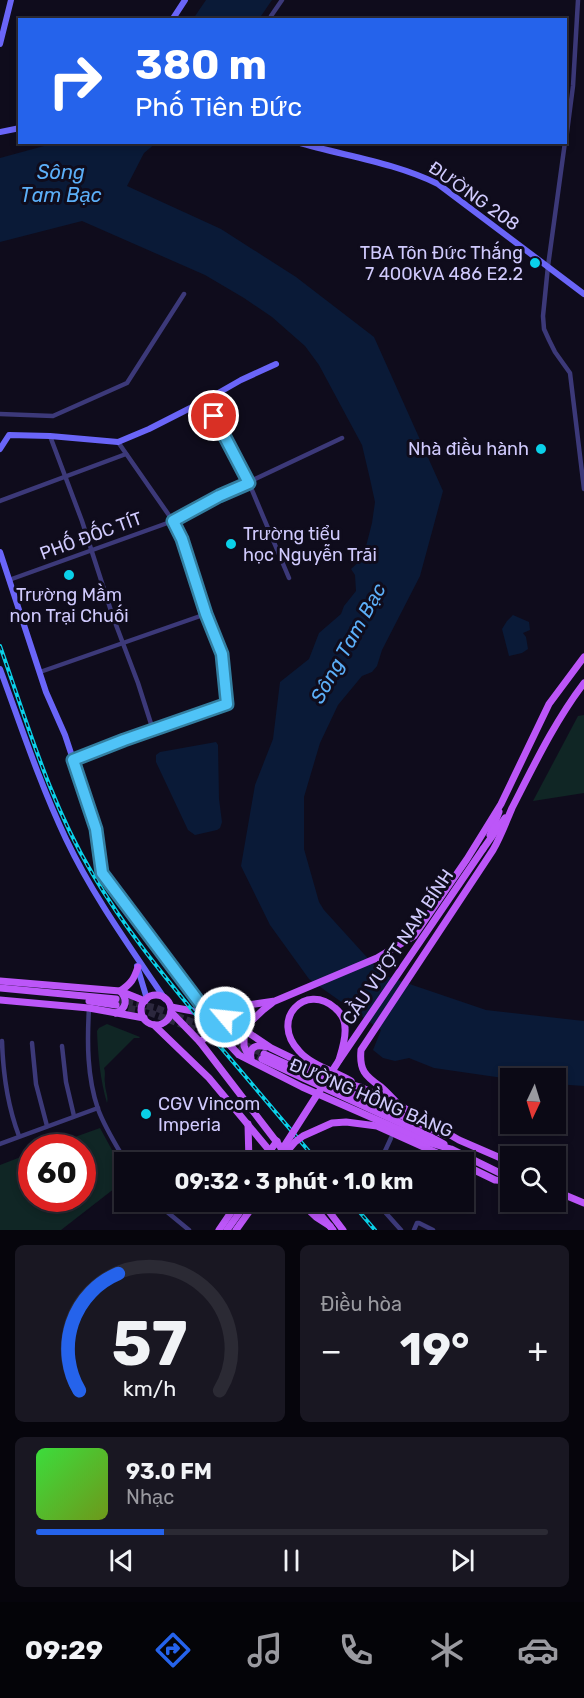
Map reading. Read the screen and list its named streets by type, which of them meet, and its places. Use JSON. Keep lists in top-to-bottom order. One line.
{"streets":{"main road":["CẦU VƯỢT NAM BÍNH","ĐƯỜNG HỒNG BÀNG"],"street":["ĐƯỜNG 208","PHỐ ĐỐC TÍT"]},"crossings":[["CẦU VƯỢT NAM BÍNH","ĐƯỜNG HỒNG BÀNG"]],"water":["Sông Tam Bạc"],"places":["TBA Tôn Đức Thắng 7 400kVA 486 E2.2","Nhà điều hành","Trường tiểu học Nguyễn Trãi","Trường Mầm non Trại Chuối","CGV Vincom Imperia"],"north":"bottom","page":{"turn":["380 m","Phố Tiên Đức"],"limit":"60","trip":"09:32 · 3 phút · 1.0 km","tile":"Điều hòa","heat":["−","19°","+"],"song":["93.0 FM","Nhạc"],"tabs":"09:29","gauge":["57","km/h"]}}
